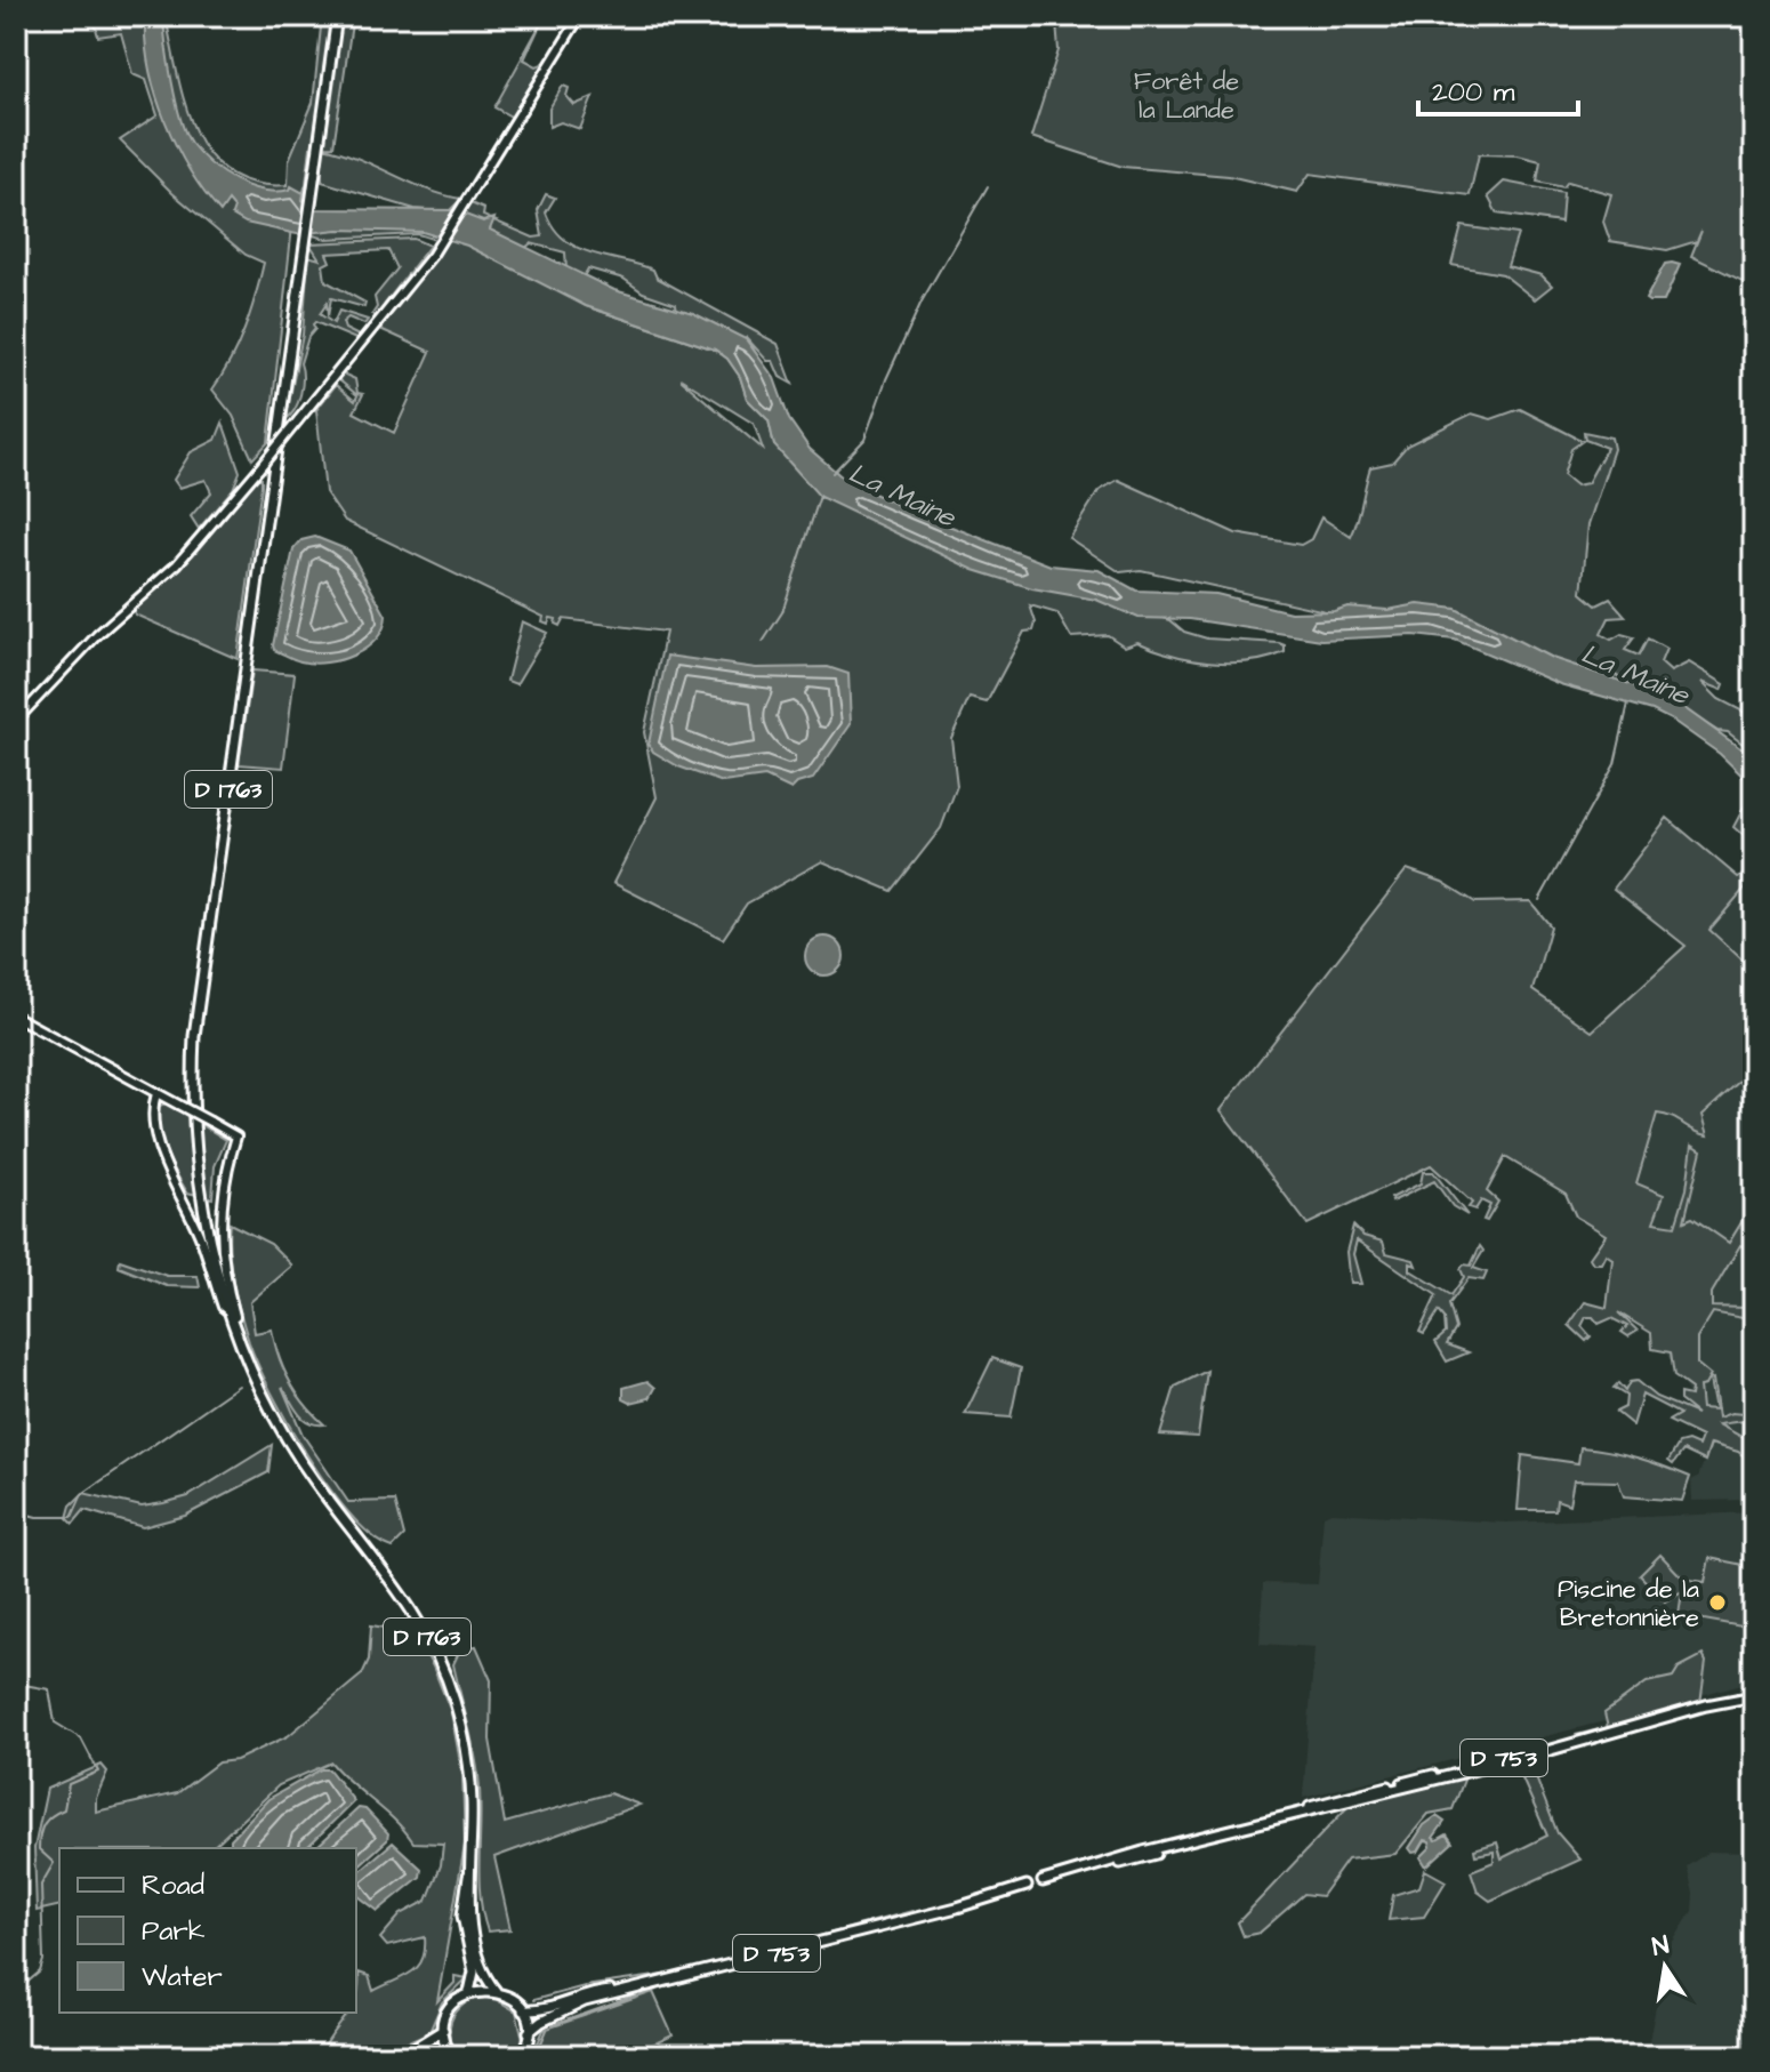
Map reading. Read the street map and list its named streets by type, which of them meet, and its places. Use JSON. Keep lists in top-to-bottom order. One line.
{"streets":{"main road":["D 1763","D 753"]},"water":["La Maine"],"parks":["Forêt de la Lande"],"places":["Piscine de la Bretonnière"],"legend":["Road","Park","Water"],"scale_bar":"200 m","north":"top"}
